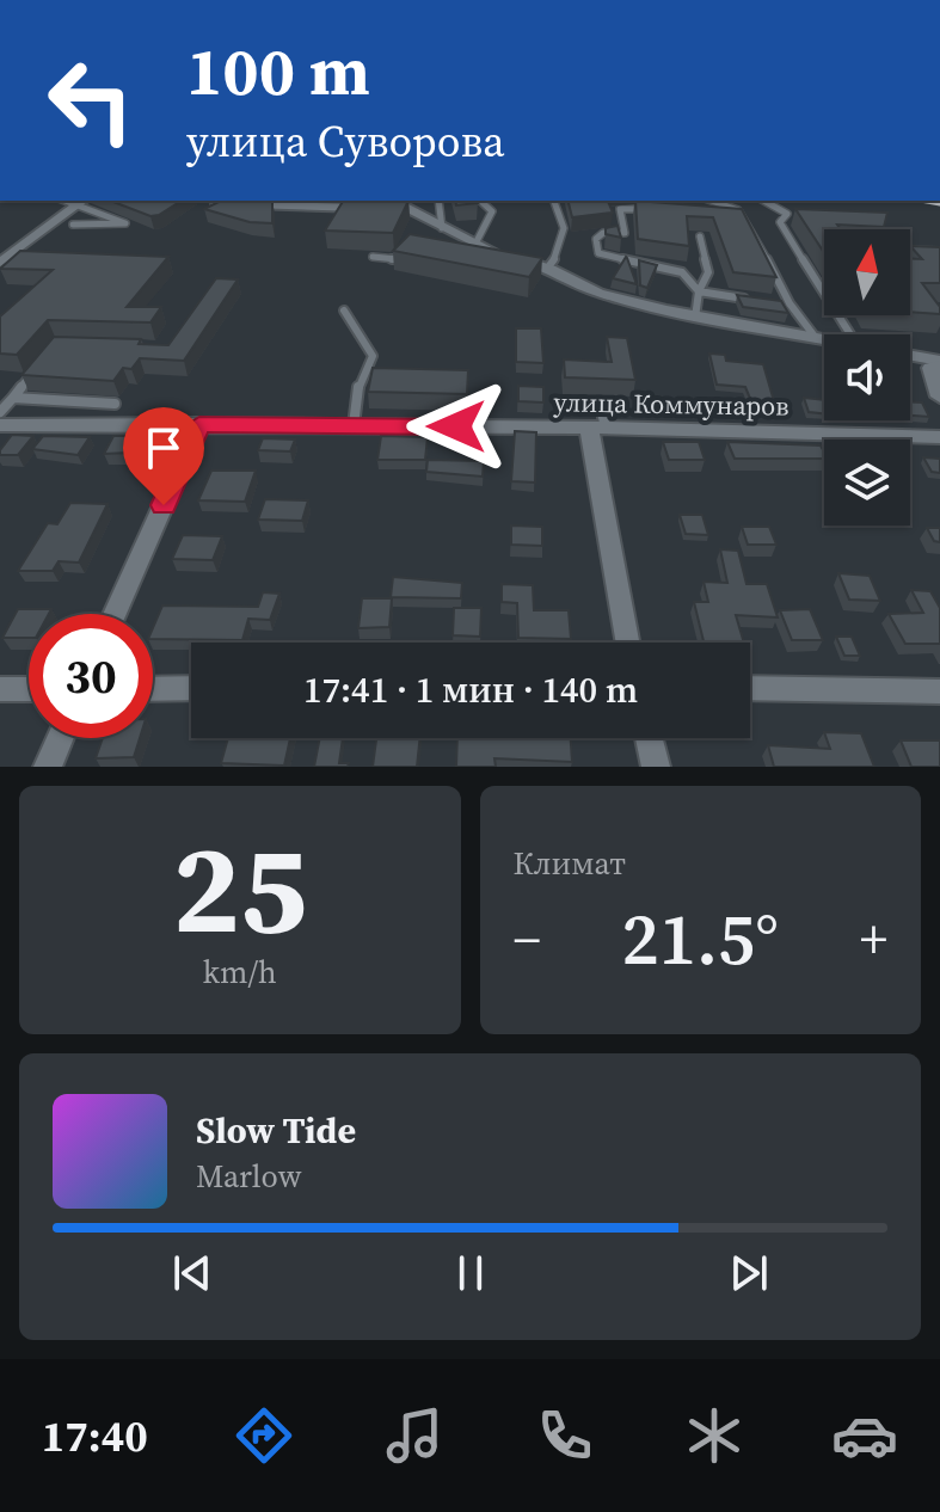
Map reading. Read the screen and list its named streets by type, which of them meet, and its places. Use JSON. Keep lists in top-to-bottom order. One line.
{"streets":{"street":["улица Коммунаров"]},"north":"top","page":{"turn":["100 m","улица Суворова"],"limit":"30","trip":"17:41 · 1 мин · 140 m","tile":[["25","km/h"],"Климат"],"heat":["−","21.5°","+"],"song":["Slow Tide","Marlow"],"tabs":"17:40"}}
